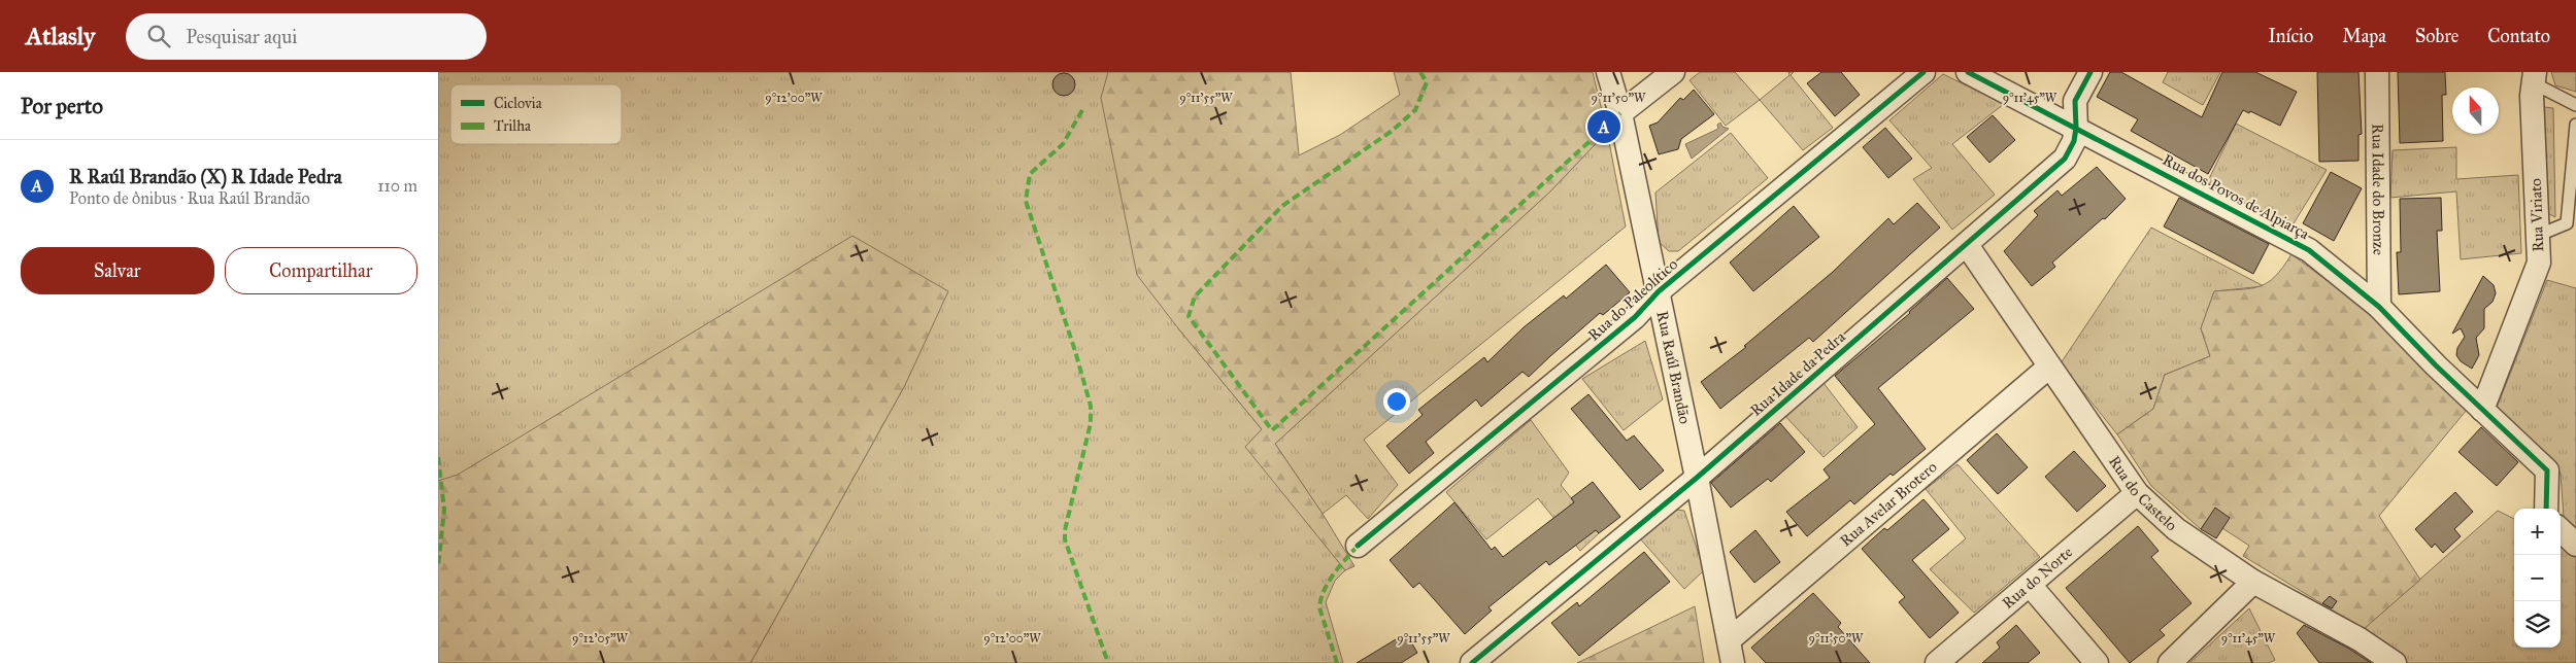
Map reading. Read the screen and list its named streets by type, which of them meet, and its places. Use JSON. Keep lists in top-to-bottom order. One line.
{"streets":{"street":["Rua Idade do Bronze","Rua dos Povos de Alpiarça","Rua Viriato","Rua do Paleolítico","Rua Raúl Brandão","Rua Idade da Pedra","Rua do Castelo","Rua Avelar Brotero","Rua do Norte"]},"crossings":[["Rua Idade do Bronze","Rua dos Povos de Alpiarça"],["Rua dos Povos de Alpiarça","Rua Viriato"],["Rua dos Povos de Alpiarça","Rua Idade da Pedra"],["Rua do Paleolítico","Rua Raúl Brandão"],["Rua Raúl Brandão","Rua Idade da Pedra"],["Rua Raúl Brandão","Rua Avelar Brotero"],["Rua Idade da Pedra","Rua do Castelo"],["Rua do Castelo","Rua Avelar Brotero"],["Rua do Castelo","Rua do Norte"]],"legend":["Ciclovia","Trilha"],"north":"top","page":{"header":"Atlasly","search":"Pesquisar aqui","nav":["Início","Mapa","Sobre","Contato"],"heading":"Por perto","pins":"A","list":[{"mark":"A","name":"R Raúl Brandão (X) R Idade Pedra","note":"Ponto de ônibus · Rua Raúl Brandão","value":"110 m"}],"buttons":["Salvar","Compartilhar"],"map_buttons":["+","−"]},"coordinates":["9°11'55\"W","9°12'00\"W","9°11'50\"W","9°11'45\"W","9°12'05\"W"]}
